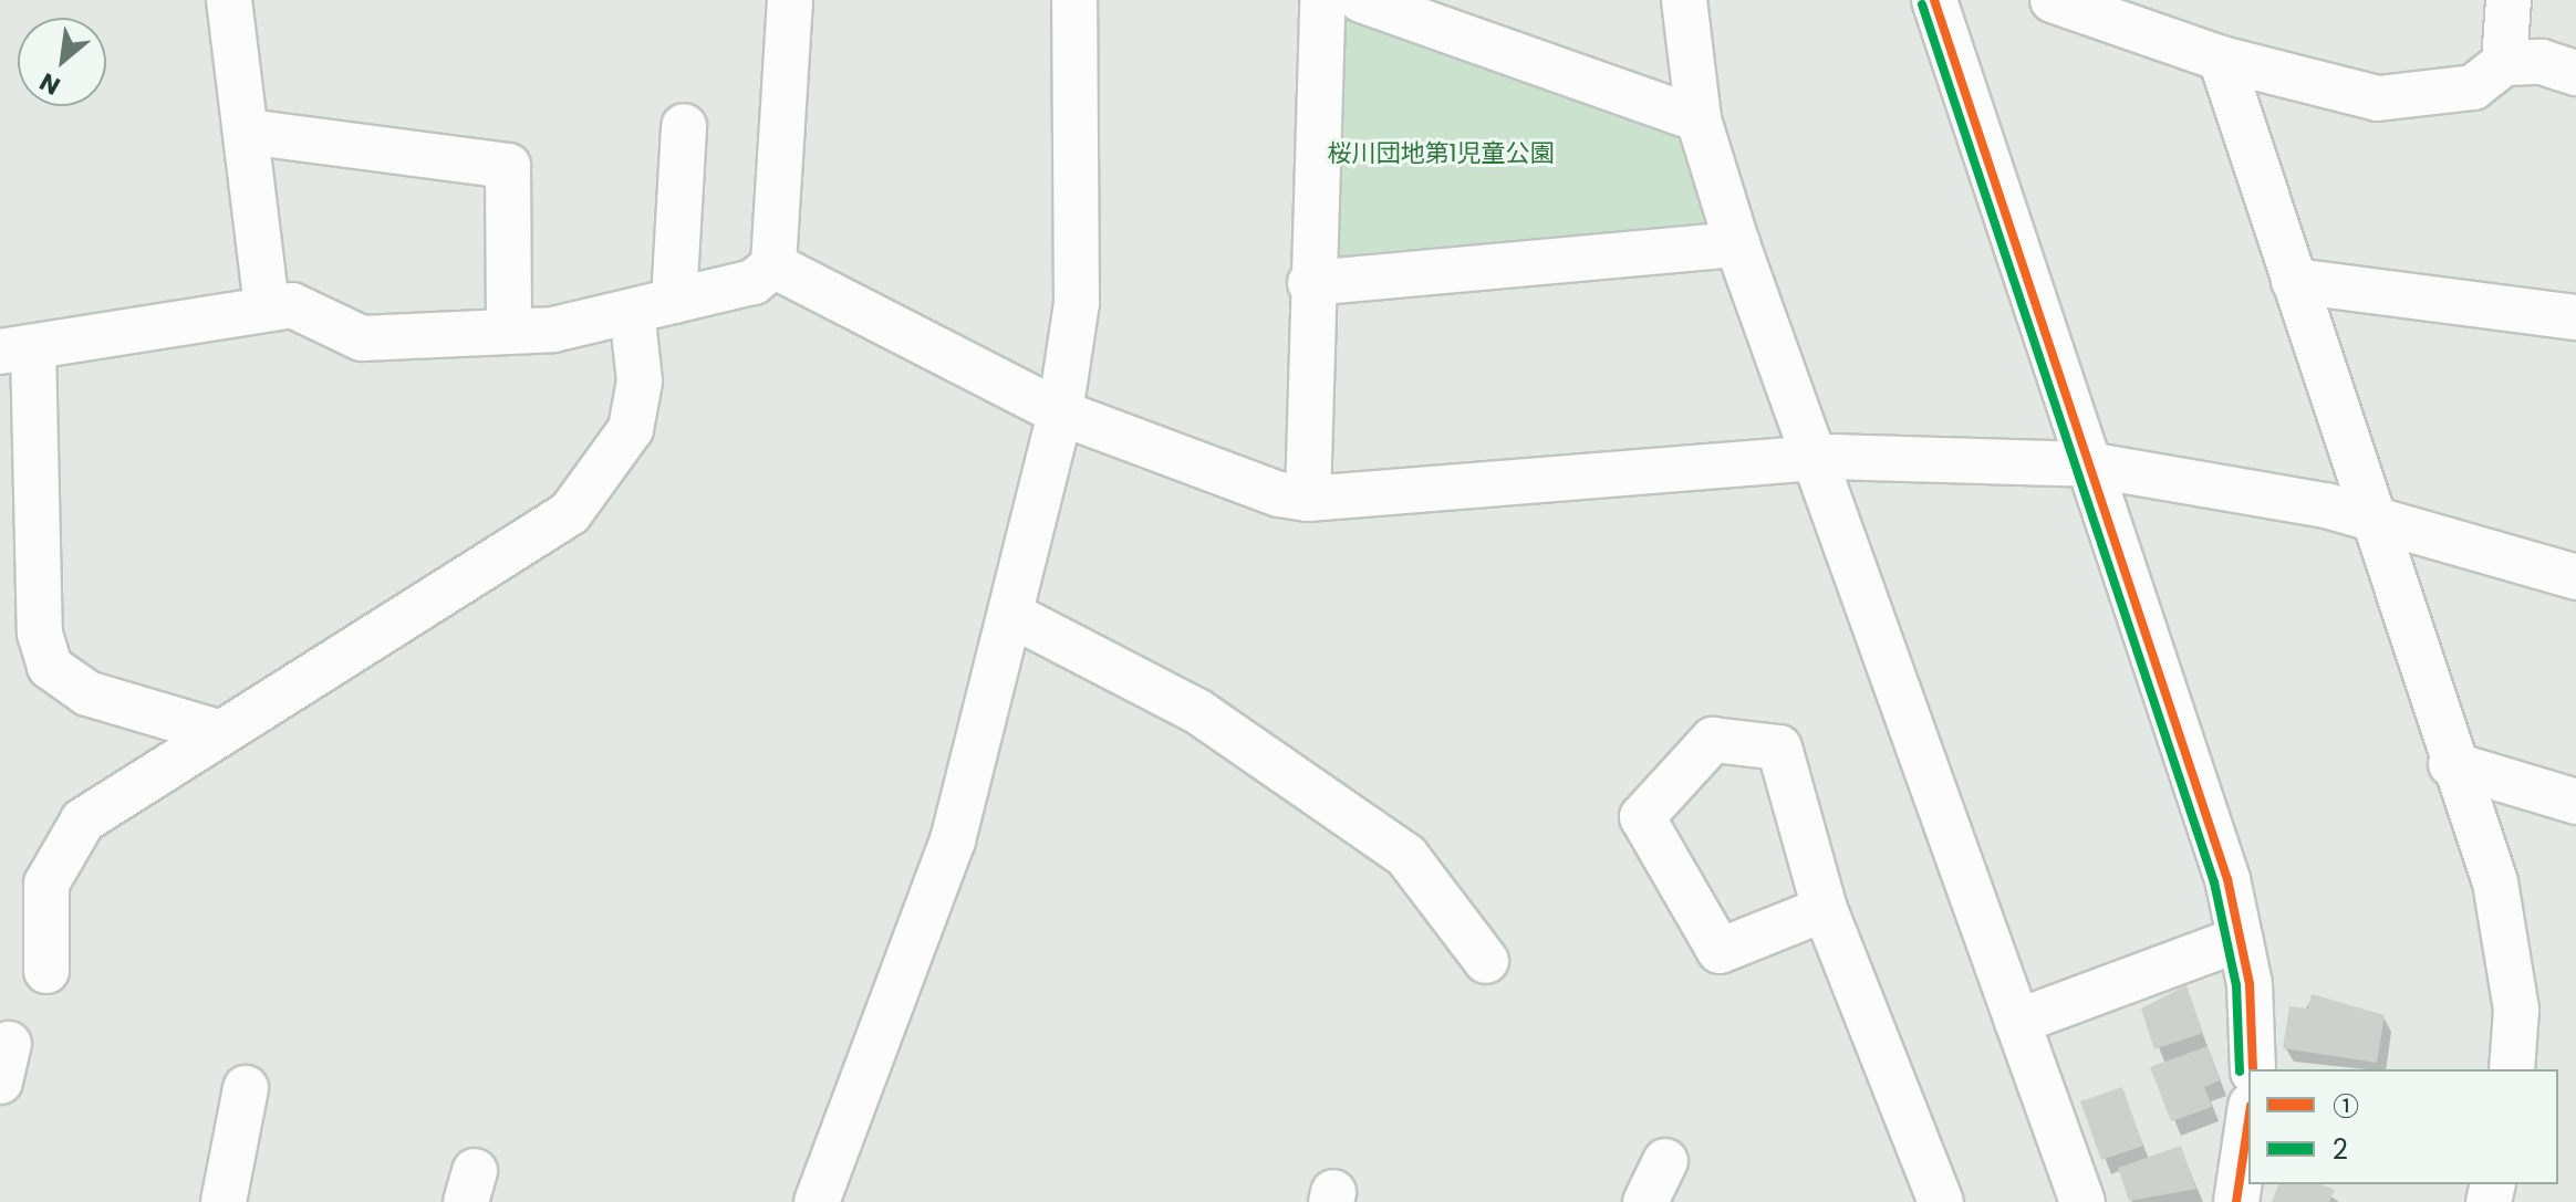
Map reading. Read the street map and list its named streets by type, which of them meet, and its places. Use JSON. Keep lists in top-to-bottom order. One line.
{"parks":["桜川団地第1児童公園"],"lines":["transit line ①","transit line 2"],"legend":["①","2"],"north":"bottom left"}
